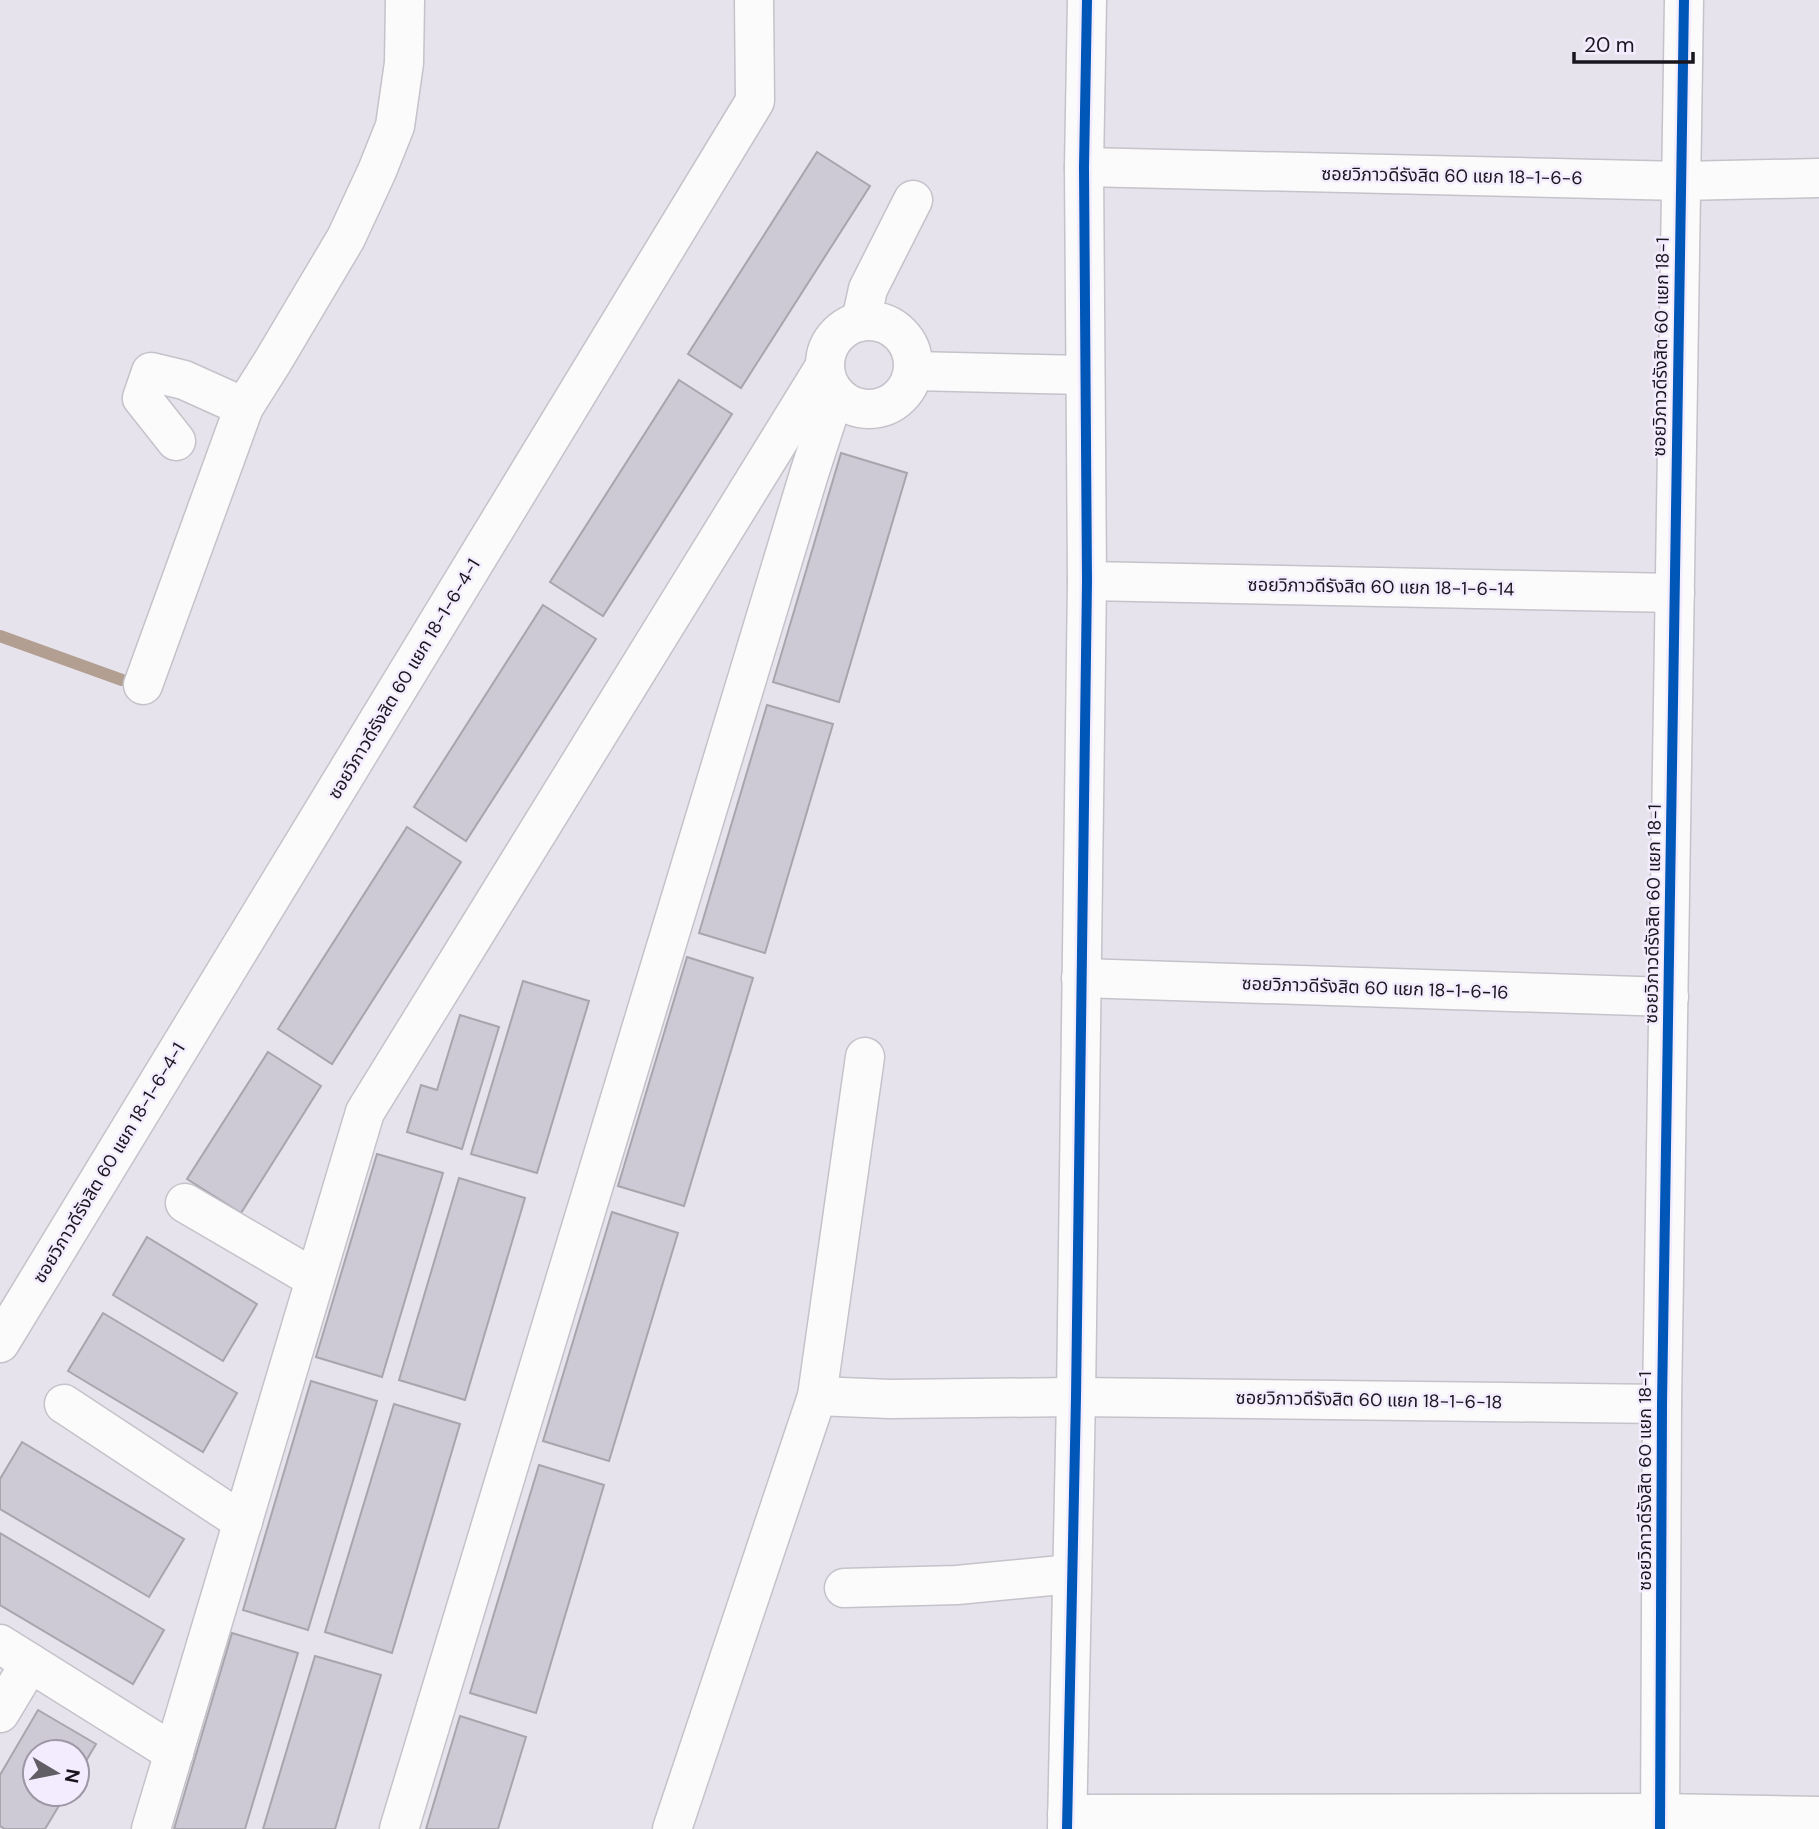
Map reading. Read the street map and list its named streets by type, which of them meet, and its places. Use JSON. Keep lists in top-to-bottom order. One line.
{"streets":{"street":["ซอยวิภาวดีรังสิต 60 แยก 18-1-6-6","ซอยวิภาวดีรังสิต 60 แยก 18-1","ซอยวิภาวดีรังสิต 60 แยก 18-1-6-14","ซอยวิภาวดีรังสิต 60 แยก 18-1-6-4-1","ซอยวิภาวดีรังสิต 60 แยก 18-1-6-16","ซอยวิภาวดีรังสิต 60 แยก 18-1-6-18"]},"crossings":[["ซอยวิภาวดีรังสิต 60 แยก 18-1-6-6","ซอยวิภาวดีรังสิต 60 แยก 18-1"],["ซอยวิภาวดีรังสิต 60 แยก 18-1","ซอยวิภาวดีรังสิต 60 แยก 18-1-6-14"],["ซอยวิภาวดีรังสิต 60 แยก 18-1","ซอยวิภาวดีรังสิต 60 แยก 18-1-6-16"],["ซอยวิภาวดีรังสิต 60 แยก 18-1","ซอยวิภาวดีรังสิต 60 แยก 18-1-6-18"]],"scale_bar":"20 m","north":"right"}
